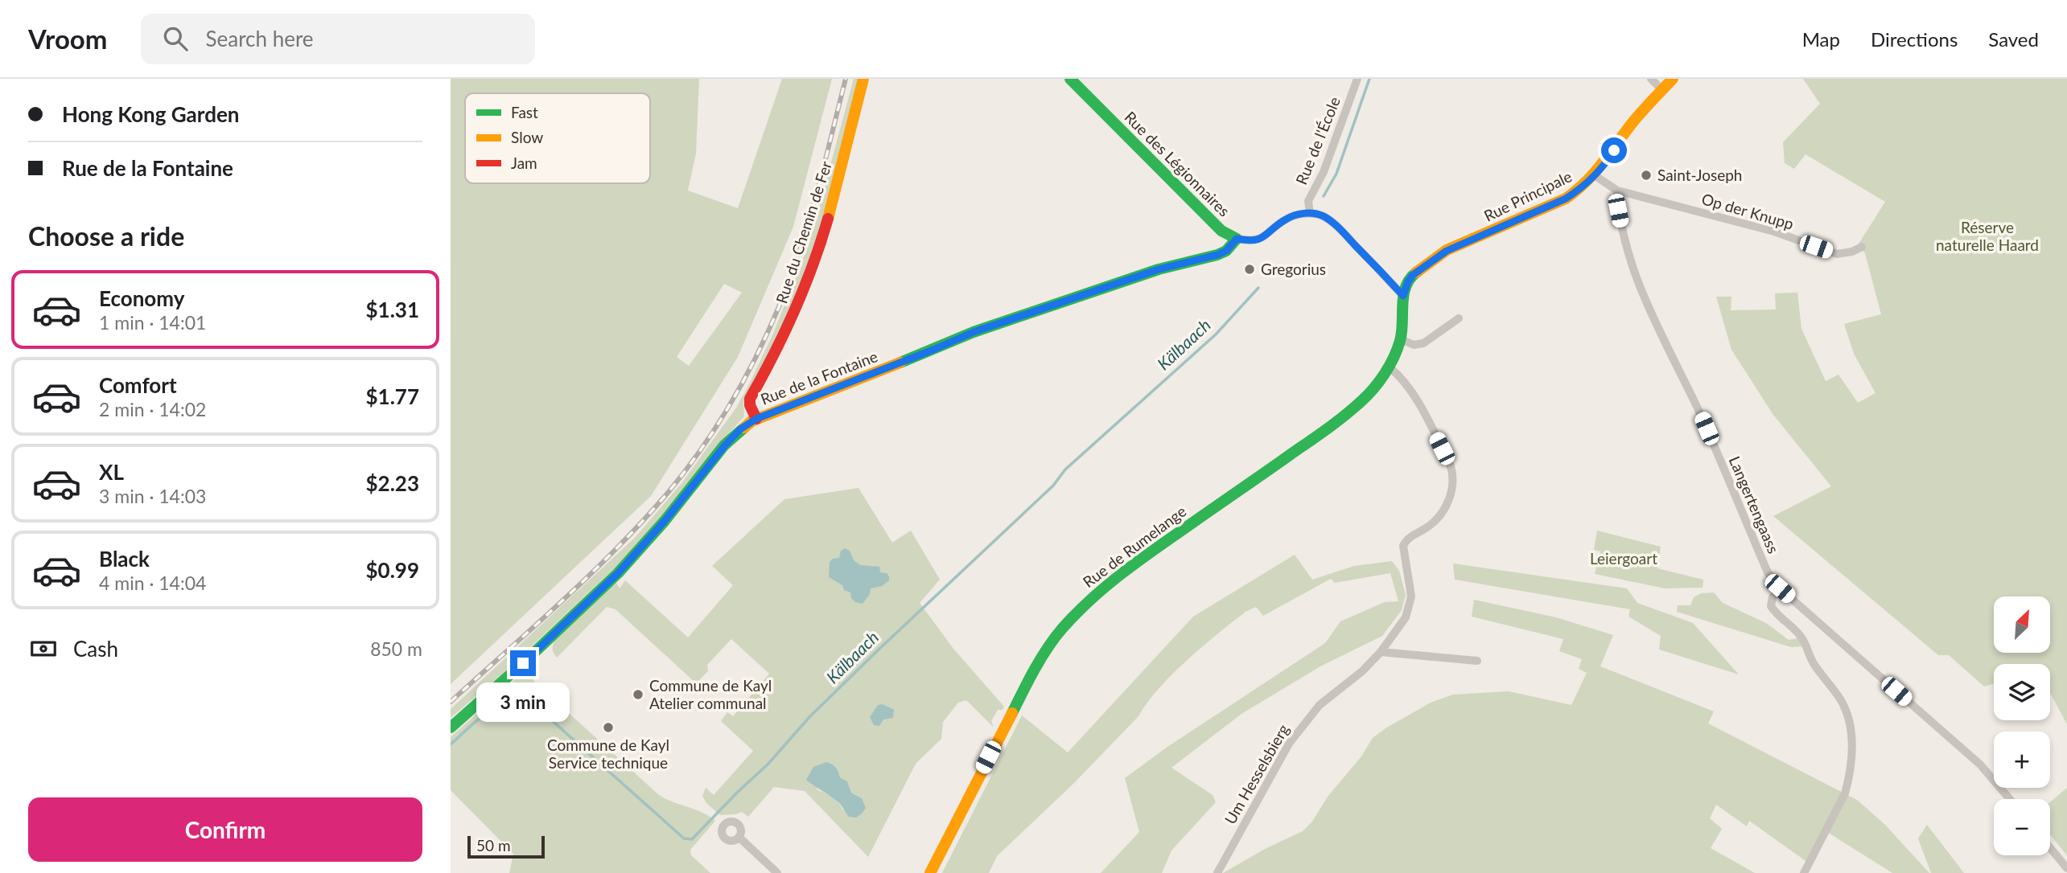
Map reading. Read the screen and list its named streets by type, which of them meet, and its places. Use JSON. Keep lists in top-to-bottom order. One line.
{"streets":{"main road":["Rue des Légionnaires","Rue Principale","Rue du Chemin de Fer","Rue de la Fontaine","Rue de Rumelange"],"street":["Rue de l'École","Op der Knupp","Langertengaass","Um Hesselsbierg"]},"crossings":[["Rue des Légionnaires","Rue de la Fontaine"],["Rue Principale","Op der Knupp"],["Rue Principale","Rue de Rumelange"],["Op der Knupp","Langertengaass"],["Rue du Chemin de Fer","Rue de la Fontaine"],["Rue de Rumelange","Um Hesselsbierg"]],"water":["Kälbaach"],"parks":["Réserve naturelle Haard","Leiergoart"],"places":["Saint-Joseph","Gregorius","Commune de Kayl Atelier communal","Commune de Kayl Service technique"],"legend":["Fast","Slow","Jam"],"scale_bar":"50 m","north":"top right","page":{"header":"Vroom","search":"Search here","nav":["Map","Directions","Saved"],"banner":["Hong Kong Garden","Rue de la Fontaine"],"heading":"Choose a ride","list":[{"name":"Economy","note":"1 min · 14:01","value":"$1.31"},{"name":"Comfort","note":"2 min · 14:02","value":"$1.77"},{"name":"XL","note":"3 min · 14:03","value":"$2.23"},{"name":"Black","note":"4 min · 14:04","value":"$0.99"}],"map_buttons":["+","−"],"pay":["Cash","850 m"],"bubble":"3 min","buttons":"Confirm","scale":"50 m"}}
